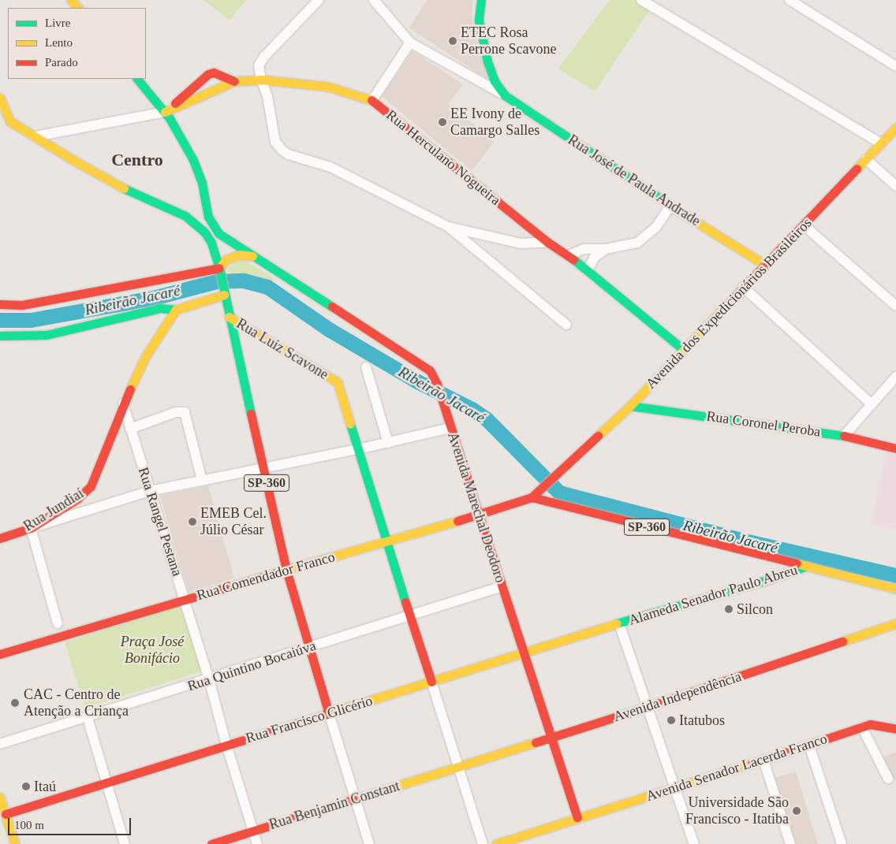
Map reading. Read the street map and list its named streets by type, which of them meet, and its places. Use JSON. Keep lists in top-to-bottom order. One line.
{"streets":{"main road":["Rua Herculano Nogueira","Rua José de Paula Andrade","Avenida dos Expedicionários Brasileiros","Rua Luiz Scavone","Rua Coronel Peroba","SP-360","Avenida Marechal Deodoro","Rua Jundiaí","Rua Comendador Franco","Alameda Senador Paulo Abreu","Avenida Independência","Rua Francisco Glicério","Avenida Senador Lacerda Franco","Rua Benjamin Constant"],"street":["Rua Rangel Pestana","Rua Quintino Bocaiúva"]},"crossings":[["Rua Herculano Nogueira","Avenida dos Expedicionários Brasileiros"],["Rua José de Paula Andrade","Avenida dos Expedicionários Brasileiros"],["Avenida dos Expedicionários Brasileiros","Rua Coronel Peroba"],["Avenida dos Expedicionários Brasileiros","SP-360"],["Avenida dos Expedicionários Brasileiros","Rua Comendador Franco"],["Rua Luiz Scavone","SP-360"],["Rua Luiz Scavone","Rua Comendador Franco"],["Rua Luiz Scavone","Rua Quintino Bocaiúva"],["Rua Luiz Scavone","Rua Francisco Glicério"],["SP-360","Rua Comendador Franco"],["SP-360","Alameda Senador Paulo Abreu"],["SP-360","Rua Quintino Bocaiúva"],["SP-360","Rua Francisco Glicério"],["Avenida Marechal Deodoro","Rua Comendador Franco"],["Avenida Marechal Deodoro","Rua Quintino Bocaiúva"],["Avenida Marechal Deodoro","Avenida Independência"],["Avenida Marechal Deodoro","Rua Francisco Glicério"],["Avenida Marechal Deodoro","Avenida Senador Lacerda Franco"],["Rua Jundiaí","Rua Rangel Pestana"],["Rua Rangel Pestana","Rua Comendador Franco"],["Rua Rangel Pestana","Rua Quintino Bocaiúva"],["Rua Rangel Pestana","Rua Francisco Glicério"],["Rua Rangel Pestana","Rua Benjamin Constant"],["Alameda Senador Paulo Abreu","Rua Francisco Glicério"],["Avenida Independência","Rua Benjamin Constant"]],"districts":["Centro"],"water":["Ribeirão Jacaré"],"parks":["Praça José Bonifácio"],"places":["ETEC Rosa Perrone Scavone","EE Ivony de Camargo Salles","EMEB Cel. Júlio César","Silcon","CAC - Centro de Atenção a Criança","Itatubos","Itaú","Universidade São Francisco - Itatiba"],"legend":["Livre","Lento","Parado"],"scale_bar":"100 m"}
